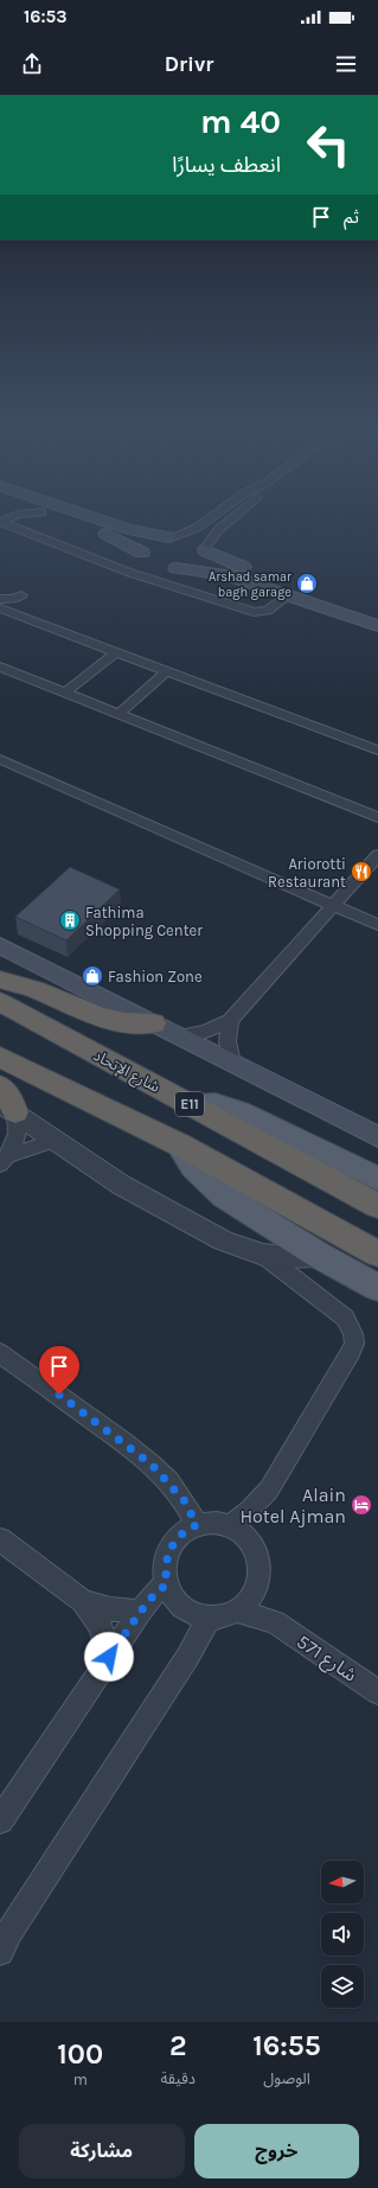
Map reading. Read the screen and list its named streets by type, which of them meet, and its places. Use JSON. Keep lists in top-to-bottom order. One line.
{"streets":{"highway":["شارع الإتحاد","E11"],"street":["شارع 571"]},"places":{"shop":["Arshad samar bagh garage","Fashion Zone"],"restaurant":["Ariorotti Restaurant"],"building":["Fathima Shopping Center"],"hotel":["Alain Hotel Ajman"]},"north":"left","page":{"status":"16:53","header":"Drivr","turn":["40 m","انعطف يسارًا"],"then":"ثم","eta":["16:55","الوصول","2","دقيقة","100","m"],"buttons":["خروج","مشاركة"]}}
